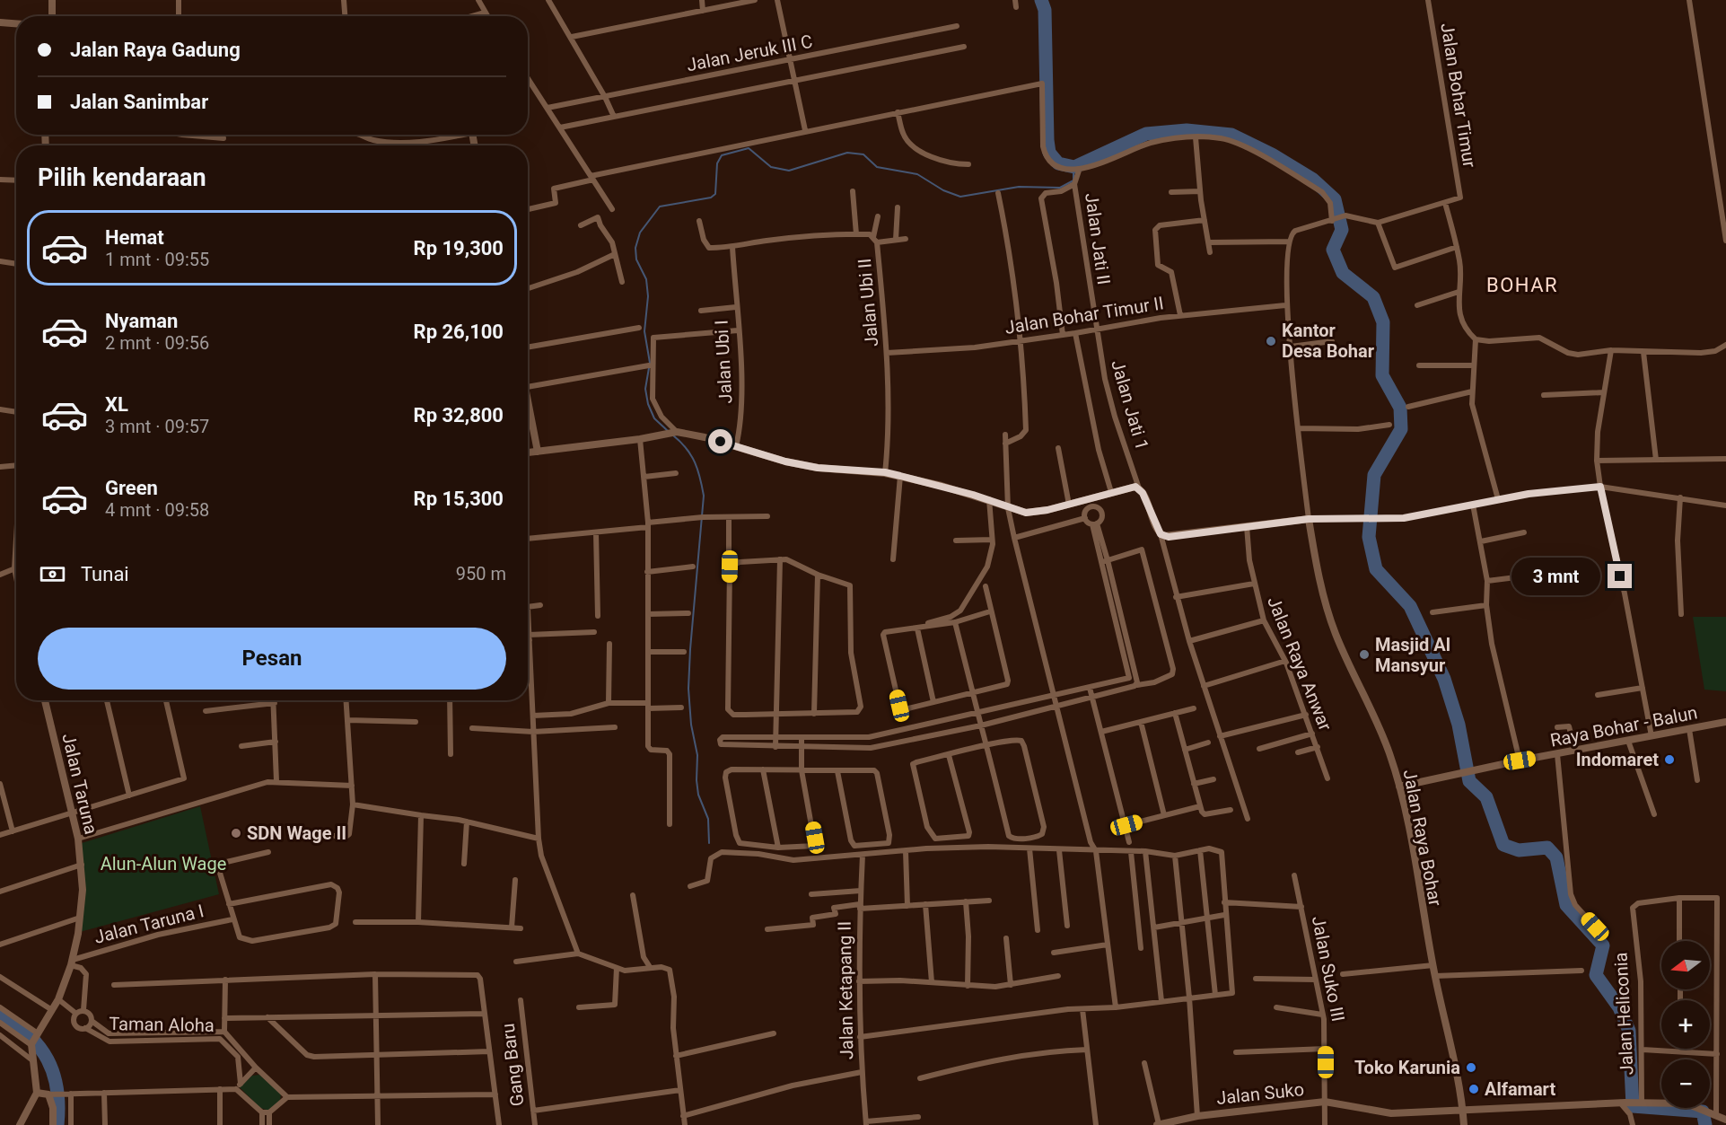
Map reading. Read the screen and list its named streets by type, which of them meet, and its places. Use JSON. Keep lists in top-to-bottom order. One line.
{"streets":{"street":["Jalan Jeruk III C","Jalan Bohar Timur","Jalan Jati II","Jalan Ubi II","Jalan Bohar Timur II","Jalan Ubi I","Jalan Jati 1","Jalan Raya Anwar","Raya Bohar - Balun","Jalan Taruna","Jalan Raya Bohar","Jalan Taruna I","Jalan Suko III","Jalan Ketapang II","Jalan Heliconia","Taman Aloha","Gang Baru","Jalan Suko"]},"crossings":[["Jalan Jati II","Jalan Bohar Timur II"],["Jalan Jati II","Jalan Jati 1"],["Jalan Ubi II","Jalan Bohar Timur II"],["Jalan Bohar Timur II","Jalan Jati 1"],["Raya Bohar - Balun","Jalan Raya Bohar"],["Jalan Taruna","Jalan Taruna I"],["Jalan Raya Bohar","Jalan Suko"],["Jalan Suko III","Jalan Suko"],["Jalan Heliconia","Jalan Suko"]],"districts":["BOHAR"],"parks":["Alun-Alun Wage"],"places":["Kantor Desa Bohar","Masjid Al Mansyur","Indomaret","SDN Wage II","Toko Karunia","Alfamart"],"north":"left","page":{"banner":["Jalan Raya Gadung","Jalan Sanimbar"],"heading":"Pilih kendaraan","list":[{"name":"Hemat","note":"1 mnt · 09:55","value":"Rp 19,300"},{"name":"Nyaman","note":"2 mnt · 09:56","value":"Rp 26,100"},{"name":"XL","note":"3 mnt · 09:57","value":"Rp 32,800"},{"name":"Green","note":"4 mnt · 09:58","value":"Rp 15,300"}],"pay":["Tunai","950 m"],"bubble":"3 mnt","buttons":"Pesan","map_buttons":["+","−"]}}
